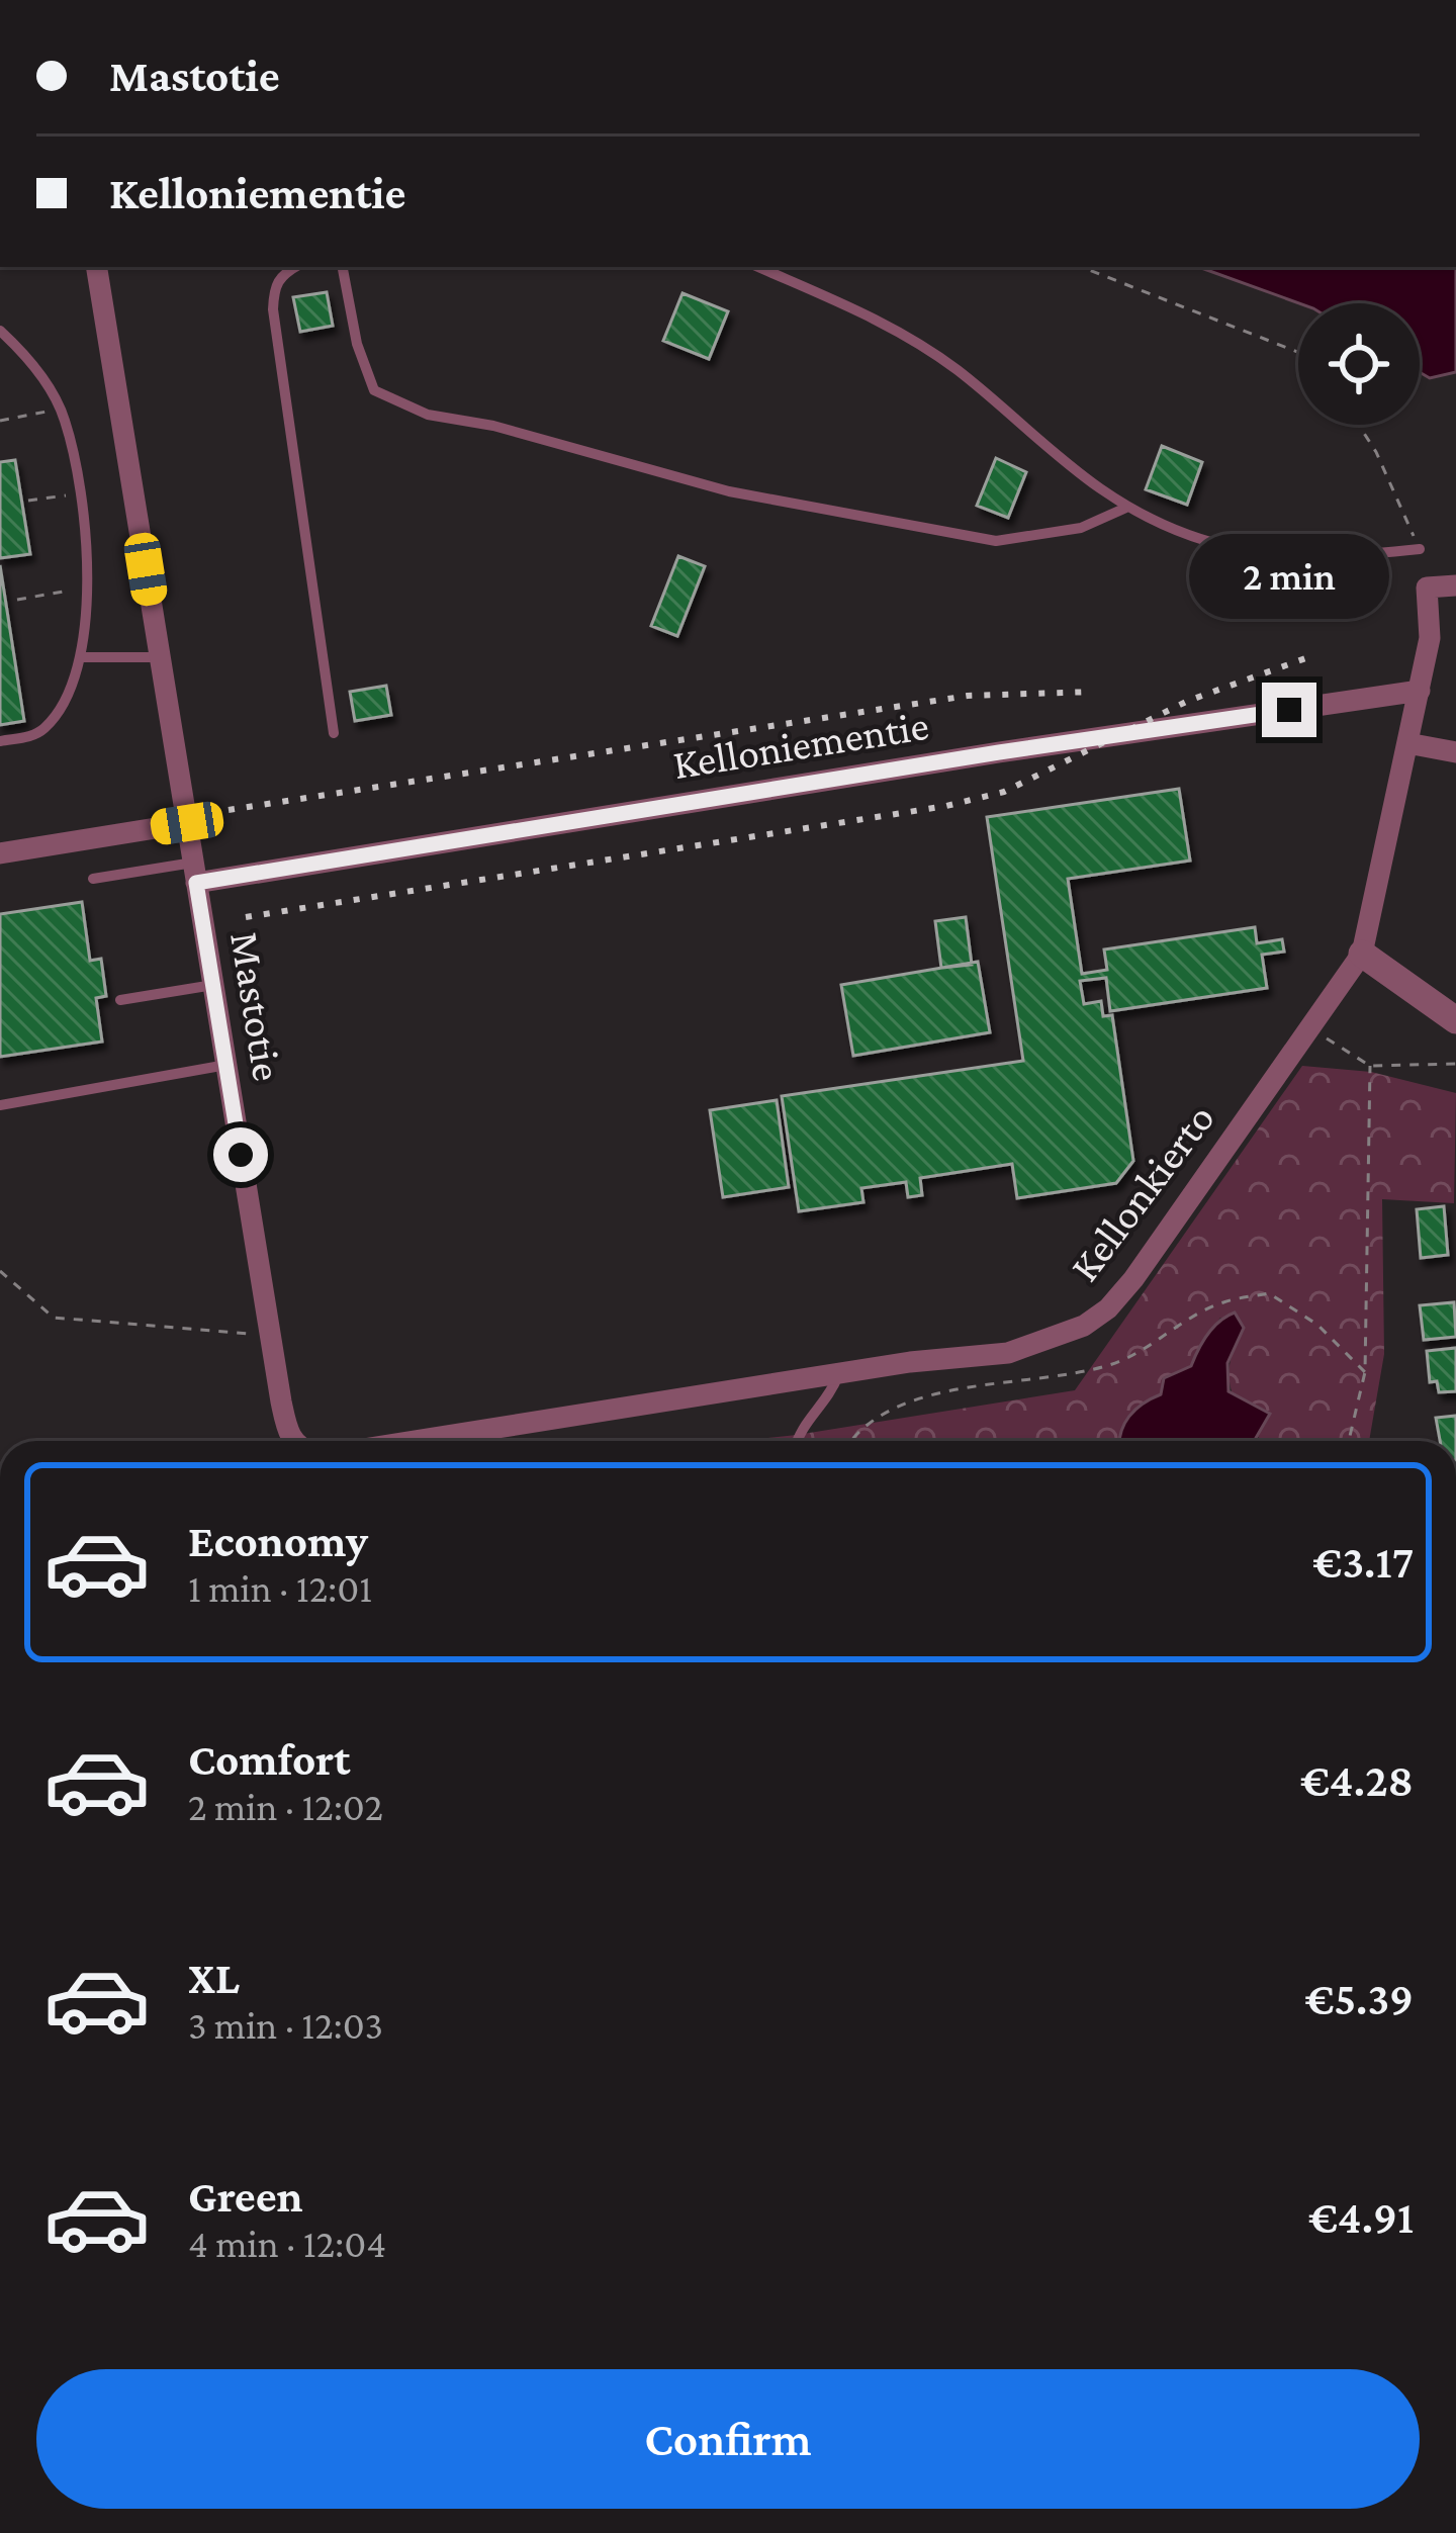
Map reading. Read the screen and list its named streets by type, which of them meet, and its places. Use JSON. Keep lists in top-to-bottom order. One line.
{"streets":{"street":["Kelloniementie","Mastotie","Kellonkierto"]},"crossings":[["Kelloniementie","Mastotie"],["Kelloniementie","Kellonkierto"]],"page":{"banner":["Mastotie","Kelloniementie"],"bubble":"2 min","list":[{"name":"Economy","note":"1 min · 12:01","value":"€3.17"},{"name":"Comfort","note":"2 min · 12:02","value":"€4.28"},{"name":"XL","note":"3 min · 12:03","value":"€5.39"},{"name":"Green","note":"4 min · 12:04","value":"€4.91"}],"buttons":"Confirm"}}
